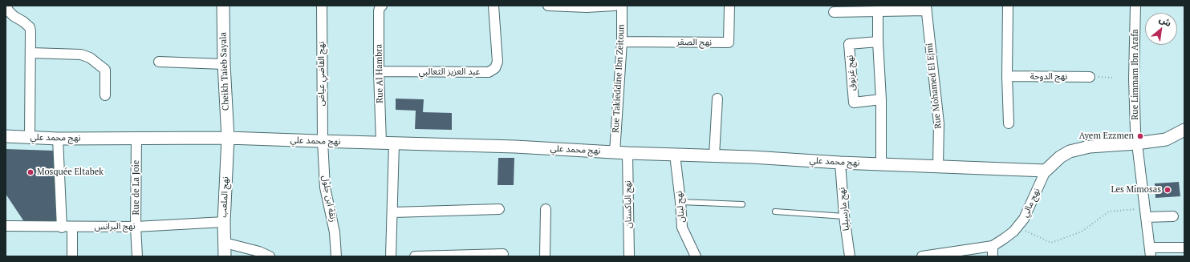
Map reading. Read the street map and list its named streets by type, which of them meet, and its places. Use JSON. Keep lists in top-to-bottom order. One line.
{"streets":{"street":["نهج الصقر","Cheikh Taieb Sayala","عبد العزيز الثعالبي","نهج غرنوق","نهج القاضي عياض","Rue Al Hambra","Rue Limmam Ibn Arafa","نهج الدوحة","Rue Takieddine Ibn Zeitoun","Rue Mohamed El Ejmi","نهج محمد علي","Rue de La Joie","نهج الملعب","زنقة ابن جلول","نهج مالي","نهج الباكستان","نهج لبنان","نهج مارسيليا","نهج البرانس"]},"crossings":[["نهج الصقر","Rue Takieddine Ibn Zeitoun"],["Cheikh Taieb Sayala","نهج محمد علي"],["Cheikh Taieb Sayala","نهج الملعب"],["عبد العزيز الثعالبي","Rue Al Hambra"],["نهج القاضي عياض","نهج محمد علي"],["نهج القاضي عياض","زنقة ابن جلول"],["Rue Al Hambra","نهج محمد علي"],["Rue Takieddine Ibn Zeitoun","نهج محمد علي"],["Rue Mohamed El Ejmi","نهج محمد علي"],["نهج محمد علي","Rue de La Joie"],["نهج محمد علي","نهج الملعب"],["نهج محمد علي","زنقة ابن جلول"],["نهج محمد علي","نهج مالي"],["نهج محمد علي","نهج الباكستان"],["نهج محمد علي","نهج لبنان"],["نهج محمد علي","نهج مارسيليا"],["Rue de La Joie","نهج البرانس"],["نهج الملعب","نهج البرانس"]],"places":["Ayem Ezzmen","Mosquée Eltabek","Les Mimosas"],"north":"top right"}
